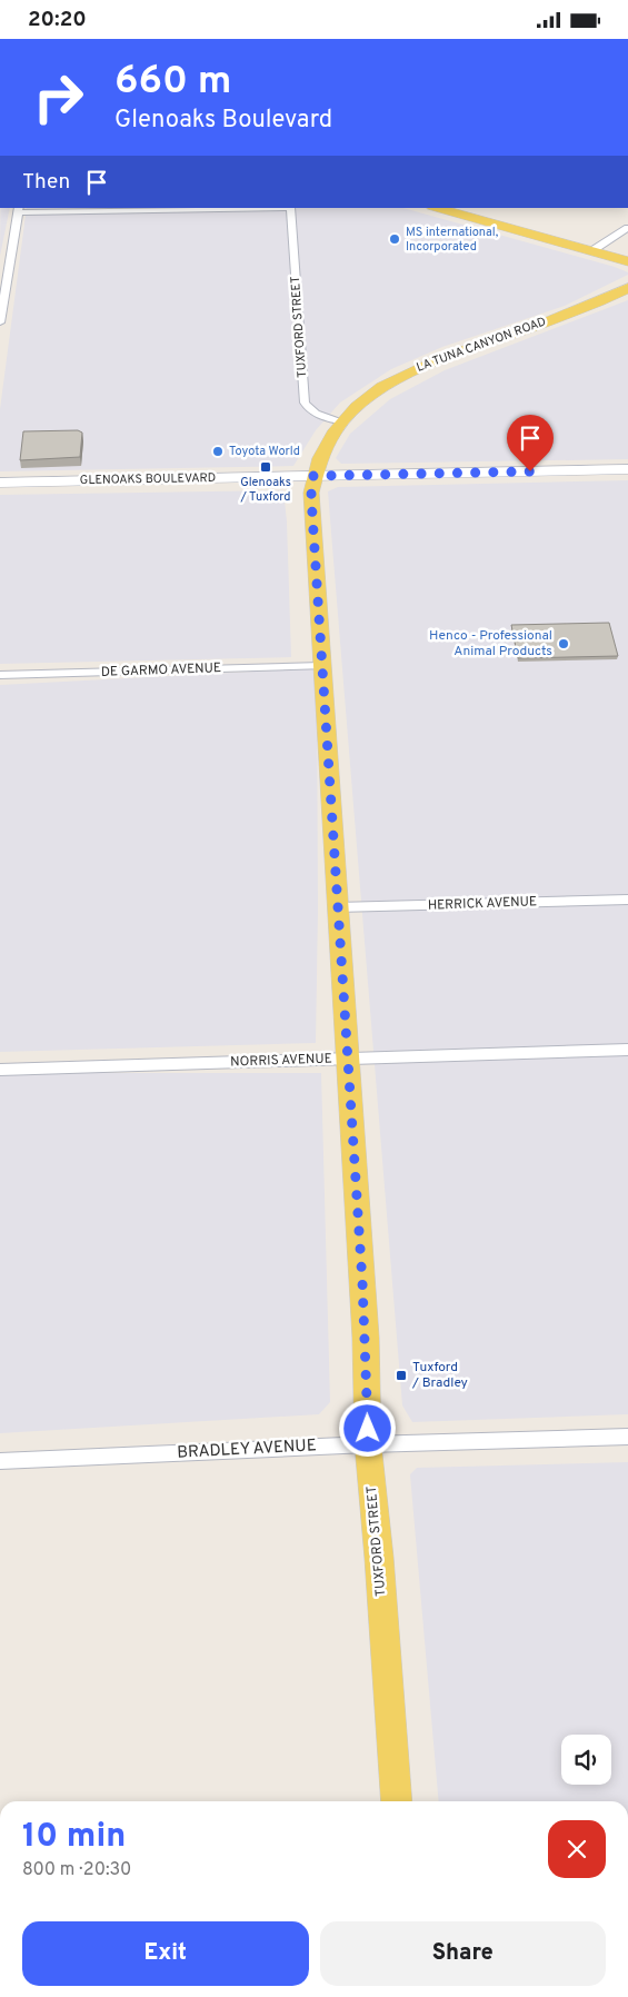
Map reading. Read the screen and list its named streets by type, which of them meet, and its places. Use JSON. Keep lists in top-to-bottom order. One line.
{"streets":{"main road":["TUXFORD STREET","LA TUNA CANYON ROAD","GLENOAKS BOULEVARD"],"street":["DE GARMO AVENUE","HERRICK AVENUE","NORRIS AVENUE","BRADLEY AVENUE"]},"crossings":[["TUXFORD STREET","LA TUNA CANYON ROAD"],["TUXFORD STREET","GLENOAKS BOULEVARD"],["TUXFORD STREET","DE GARMO AVENUE"],["TUXFORD STREET","HERRICK AVENUE"],["TUXFORD STREET","NORRIS AVENUE"],["TUXFORD STREET","BRADLEY AVENUE"],["LA TUNA CANYON ROAD","GLENOAKS BOULEVARD"]],"places":{"other":["MS international, Incorporated","Toyota World","Henco - Professional Animal Products"],"transit":["Glenoaks / Tuxford","Tuxford / Bradley"]},"page":{"status":"20:20","turn":["660 m","Glenoaks Boulevard"],"then":"Then","heading":["10 min","800 m · 20:30"],"buttons":["Exit","Share"]}}
